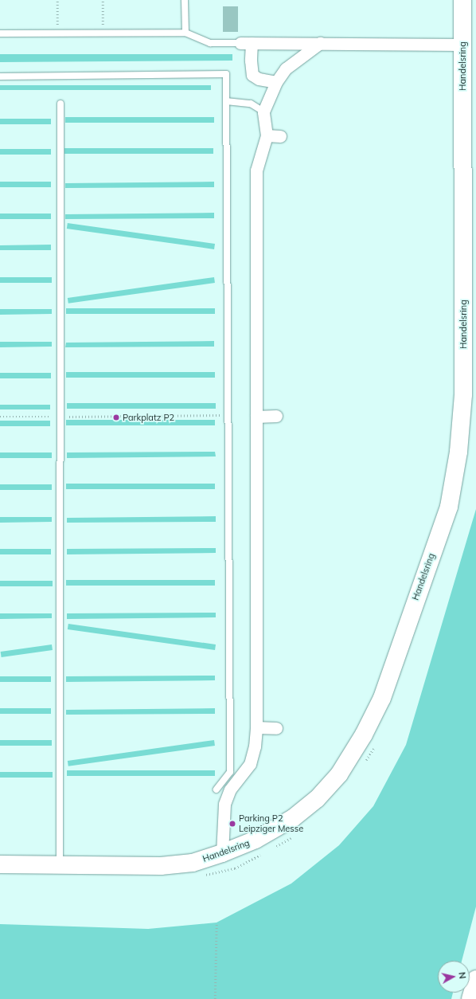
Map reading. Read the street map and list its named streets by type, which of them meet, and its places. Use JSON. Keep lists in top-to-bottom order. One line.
{"streets":{"main road":["Handelsring"]},"places":["Parkplatz P2","Parking P2 Leipziger Messe"],"north":"right"}
